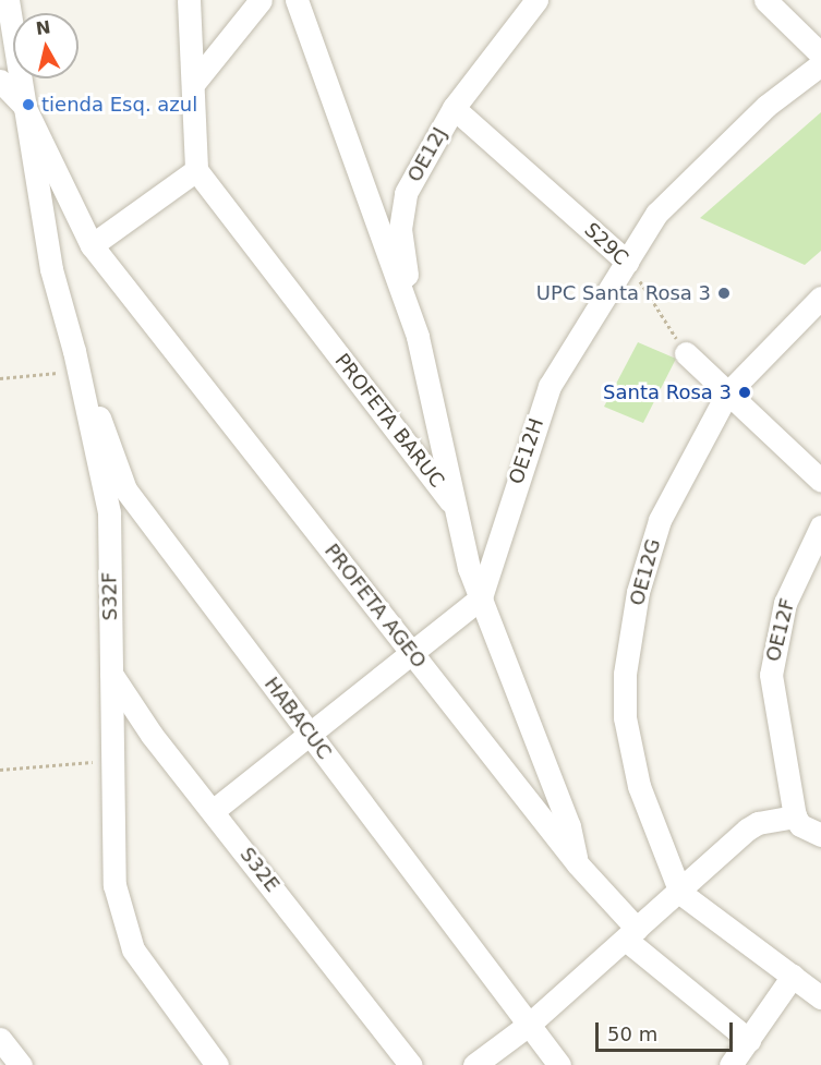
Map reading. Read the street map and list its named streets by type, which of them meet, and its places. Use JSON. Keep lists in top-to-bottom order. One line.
{"streets":{"street":["OE12J","S29C","PROFETA BARUC","OE12H","OE12G","S32F","PROFETA AGEO","OE12F","HABACUC","S32E"]},"crossings":[["OE12J","S29C"],["S29C","OE12H"],["PROFETA BARUC","OE12H"],["PROFETA BARUC","PROFETA AGEO"],["S32F","PROFETA AGEO"],["S32F","HABACUC"],["S32F","S32E"]],"places":["tienda Esq. azul","UPC Santa Rosa 3","Santa Rosa 3"],"scale_bar":"50 m","north":"top"}
